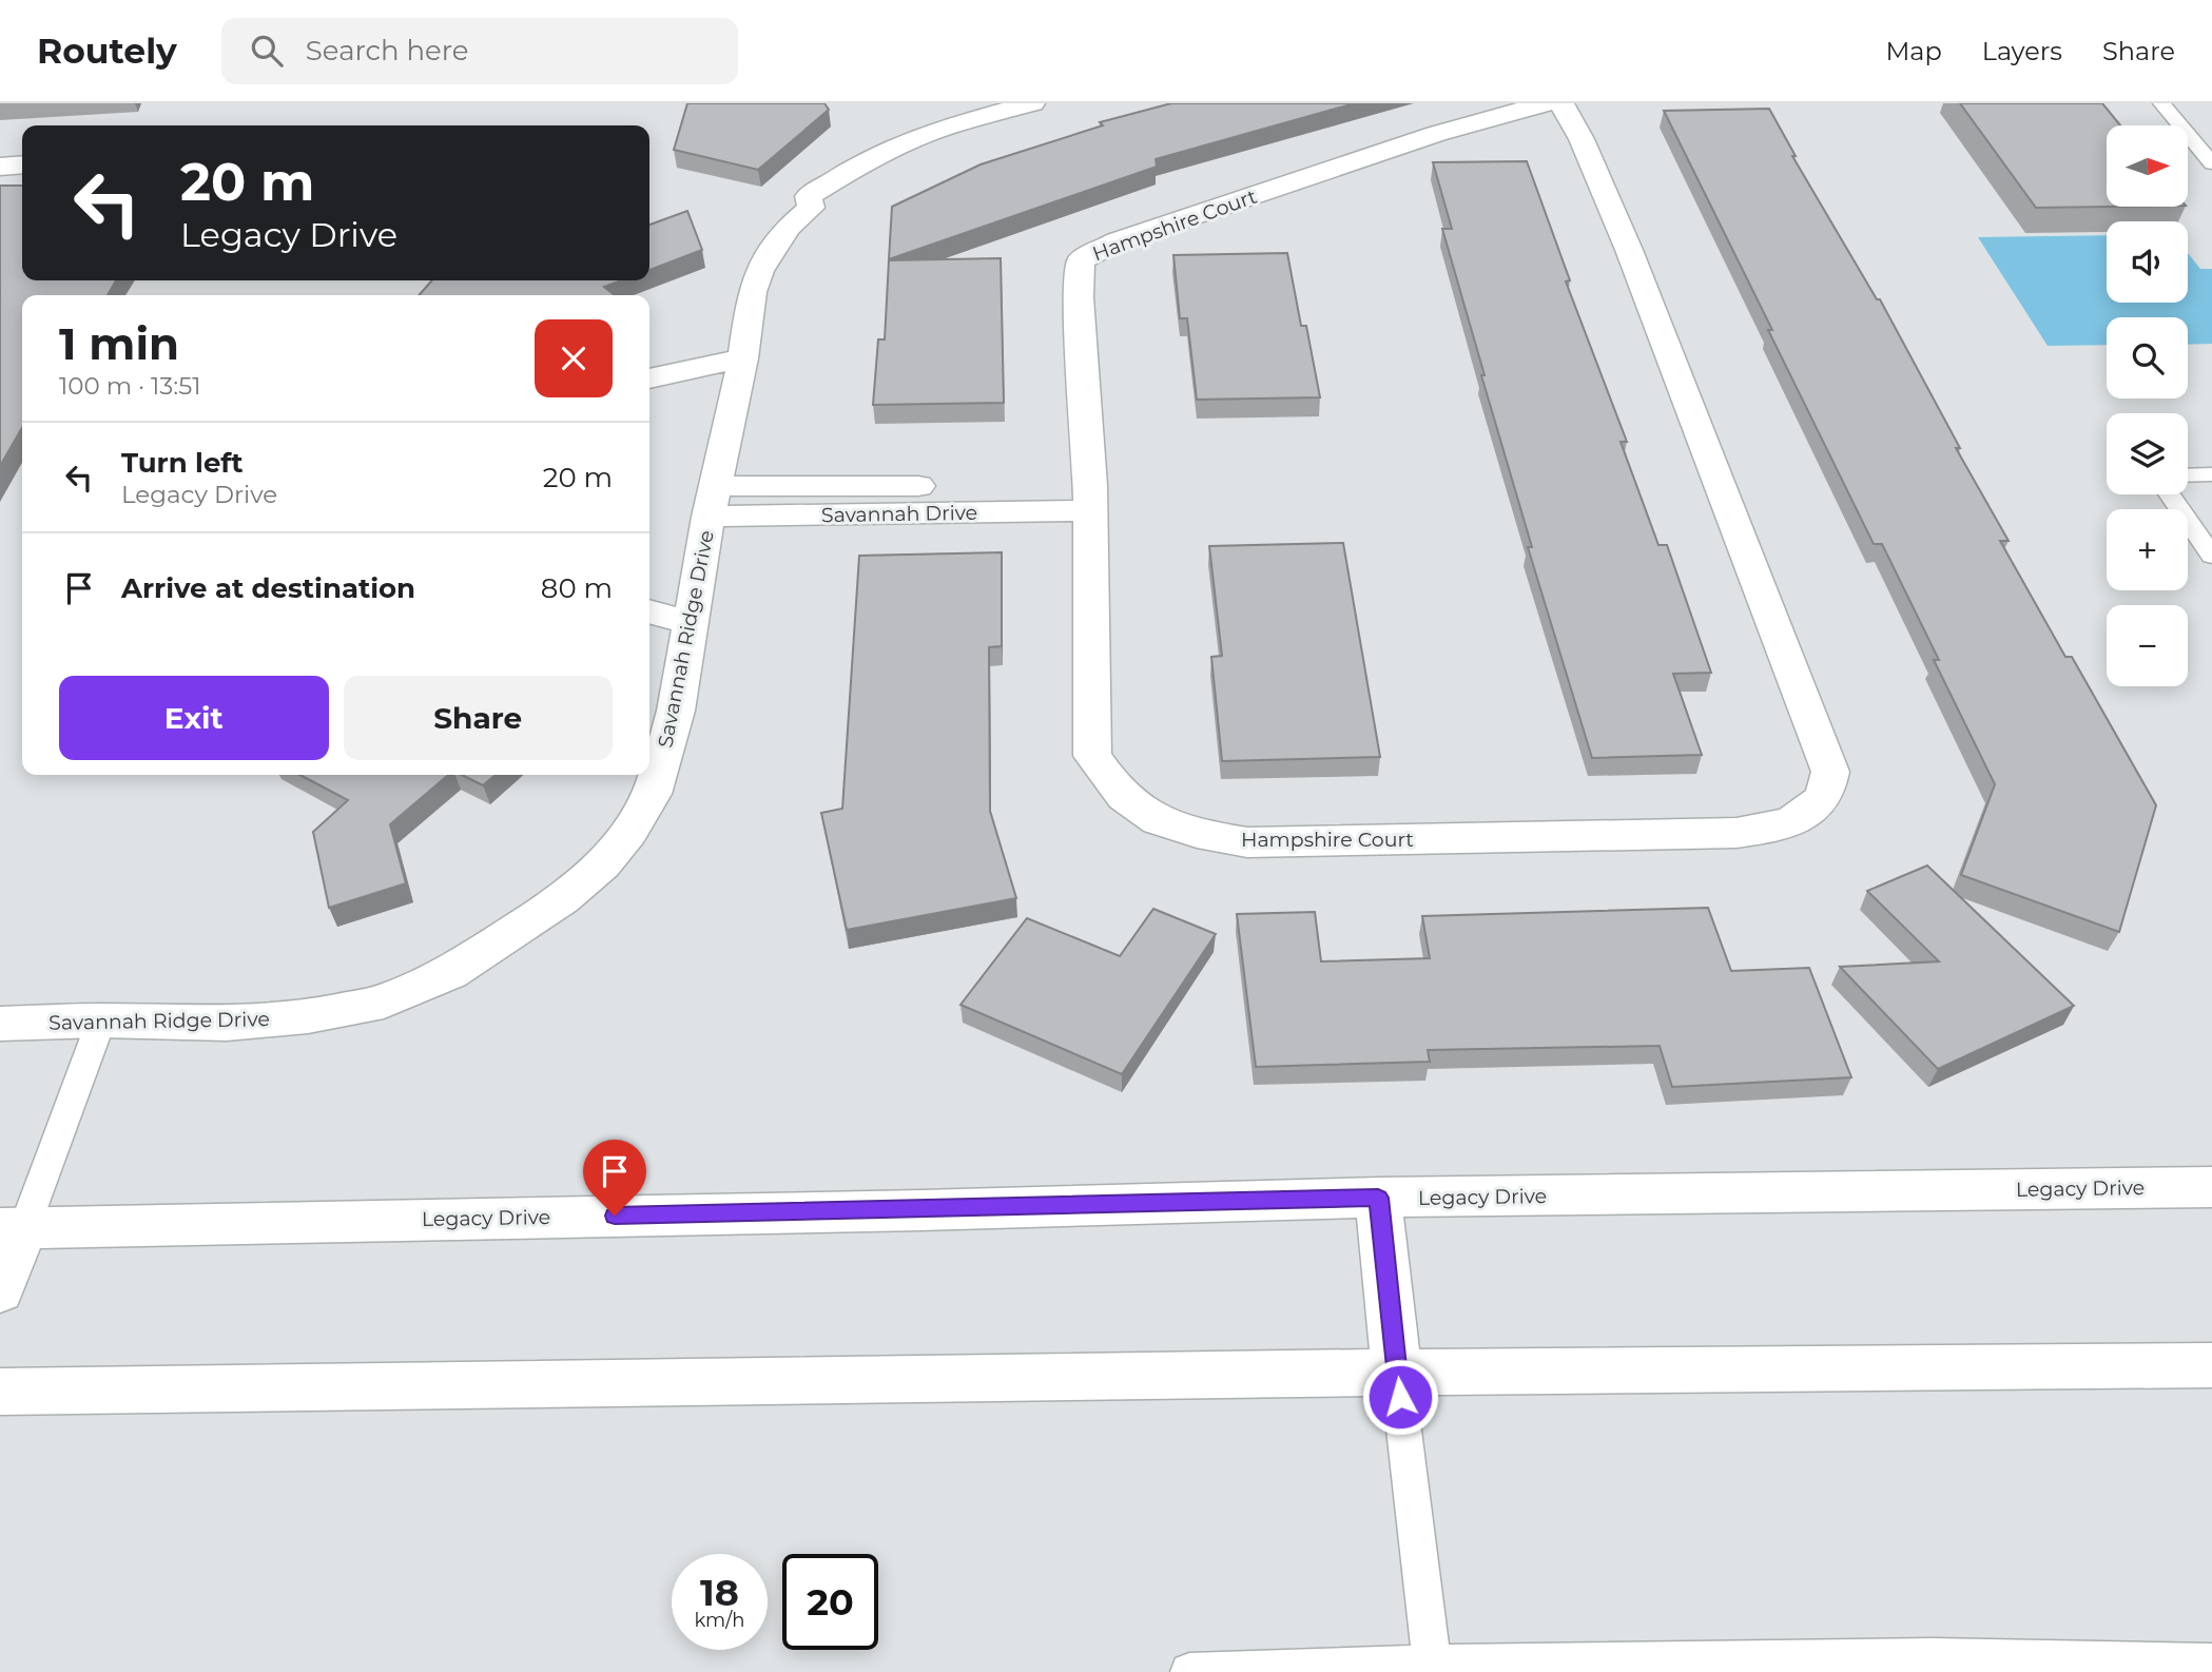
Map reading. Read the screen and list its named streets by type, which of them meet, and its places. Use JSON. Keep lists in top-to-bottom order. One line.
{"streets":{"street":["Hampshire Court","Savannah Drive","Savannah Ridge Drive","Legacy Drive"]},"crossings":[["Hampshire Court","Savannah Drive"],["Savannah Drive","Savannah Ridge Drive"]],"north":"right","page":{"header":"Routely","search":"Search here","nav":["Map","Layers","Share"],"map_buttons":["+","−"],"turn":["20 m","Legacy Drive"],"heading":["1 min","100 m · 13:51"],"list":[{"name":"Turn left","note":"Legacy Drive","value":"20 m"},{"name":"Arrive at destination","value":"80 m"}],"buttons":["Exit","Share"],"speed":"18 km/h","limit":"20"}}
